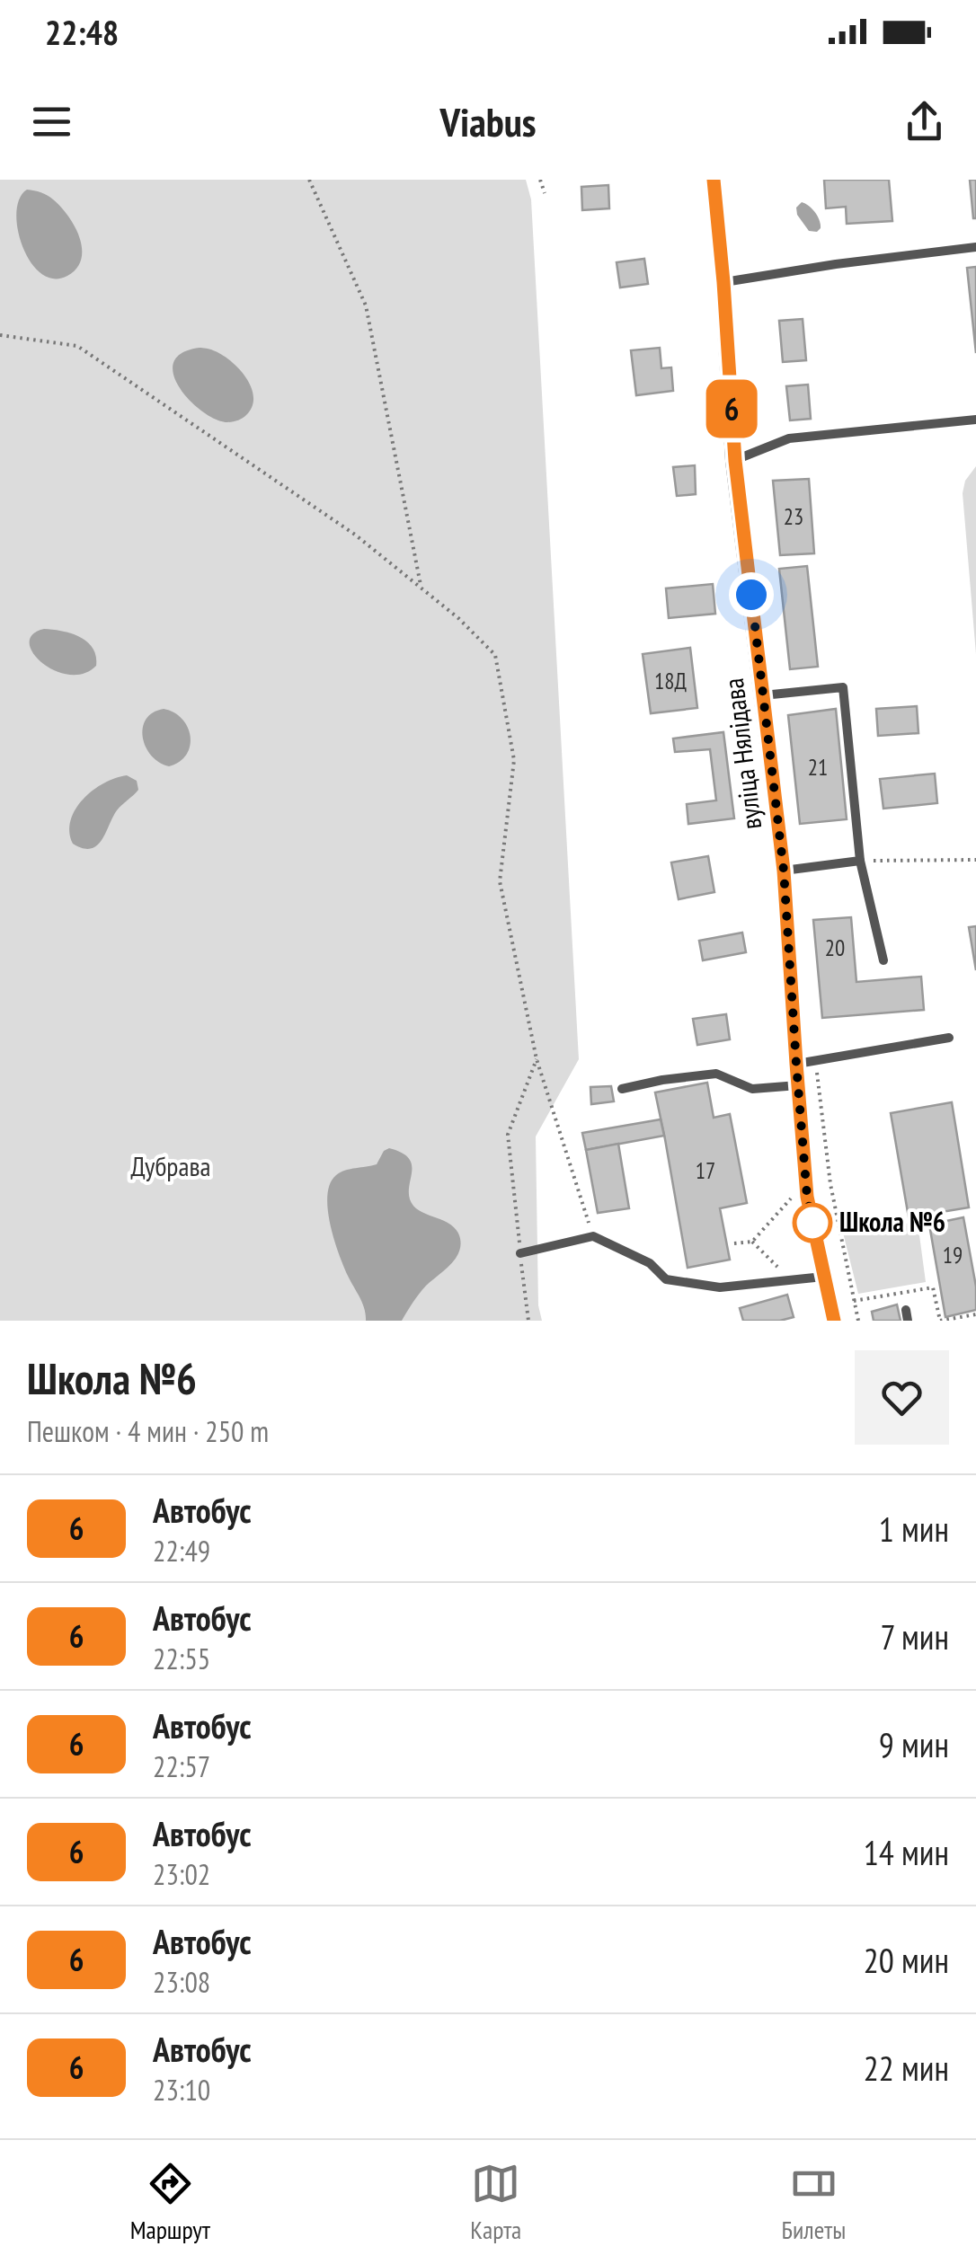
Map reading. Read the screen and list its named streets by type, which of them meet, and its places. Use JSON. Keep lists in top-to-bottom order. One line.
{"streets":{"street":["вуліца Нялідава"]},"parks":["Дубрава"],"places":["Школа №6"],"lines":["bus line 6"],"house_numbers":["23","18Д","21","20","17","19"],"page":{"status":"22:48","header":"Viabus","on_map":"6","heading":["Школа №6","Пешком · 4 мин · 250 m"],"list":[{"mark":"6","name":"Автобус","note":"22:49","value":"1 мин"},{"mark":"6","name":"Автобус","note":"22:55","value":"7 мин"},{"mark":"6","name":"Автобус","note":"22:57","value":"9 мин"},{"mark":"6","name":"Автобус","note":"23:02","value":"14 мин"},{"mark":"6","name":"Автобус","note":"23:08","value":"20 мин"},{"mark":"6","name":"Автобус","note":"23:10","value":"22 мин"}],"tabs":["Маршрут","Карта","Билеты"]}}
